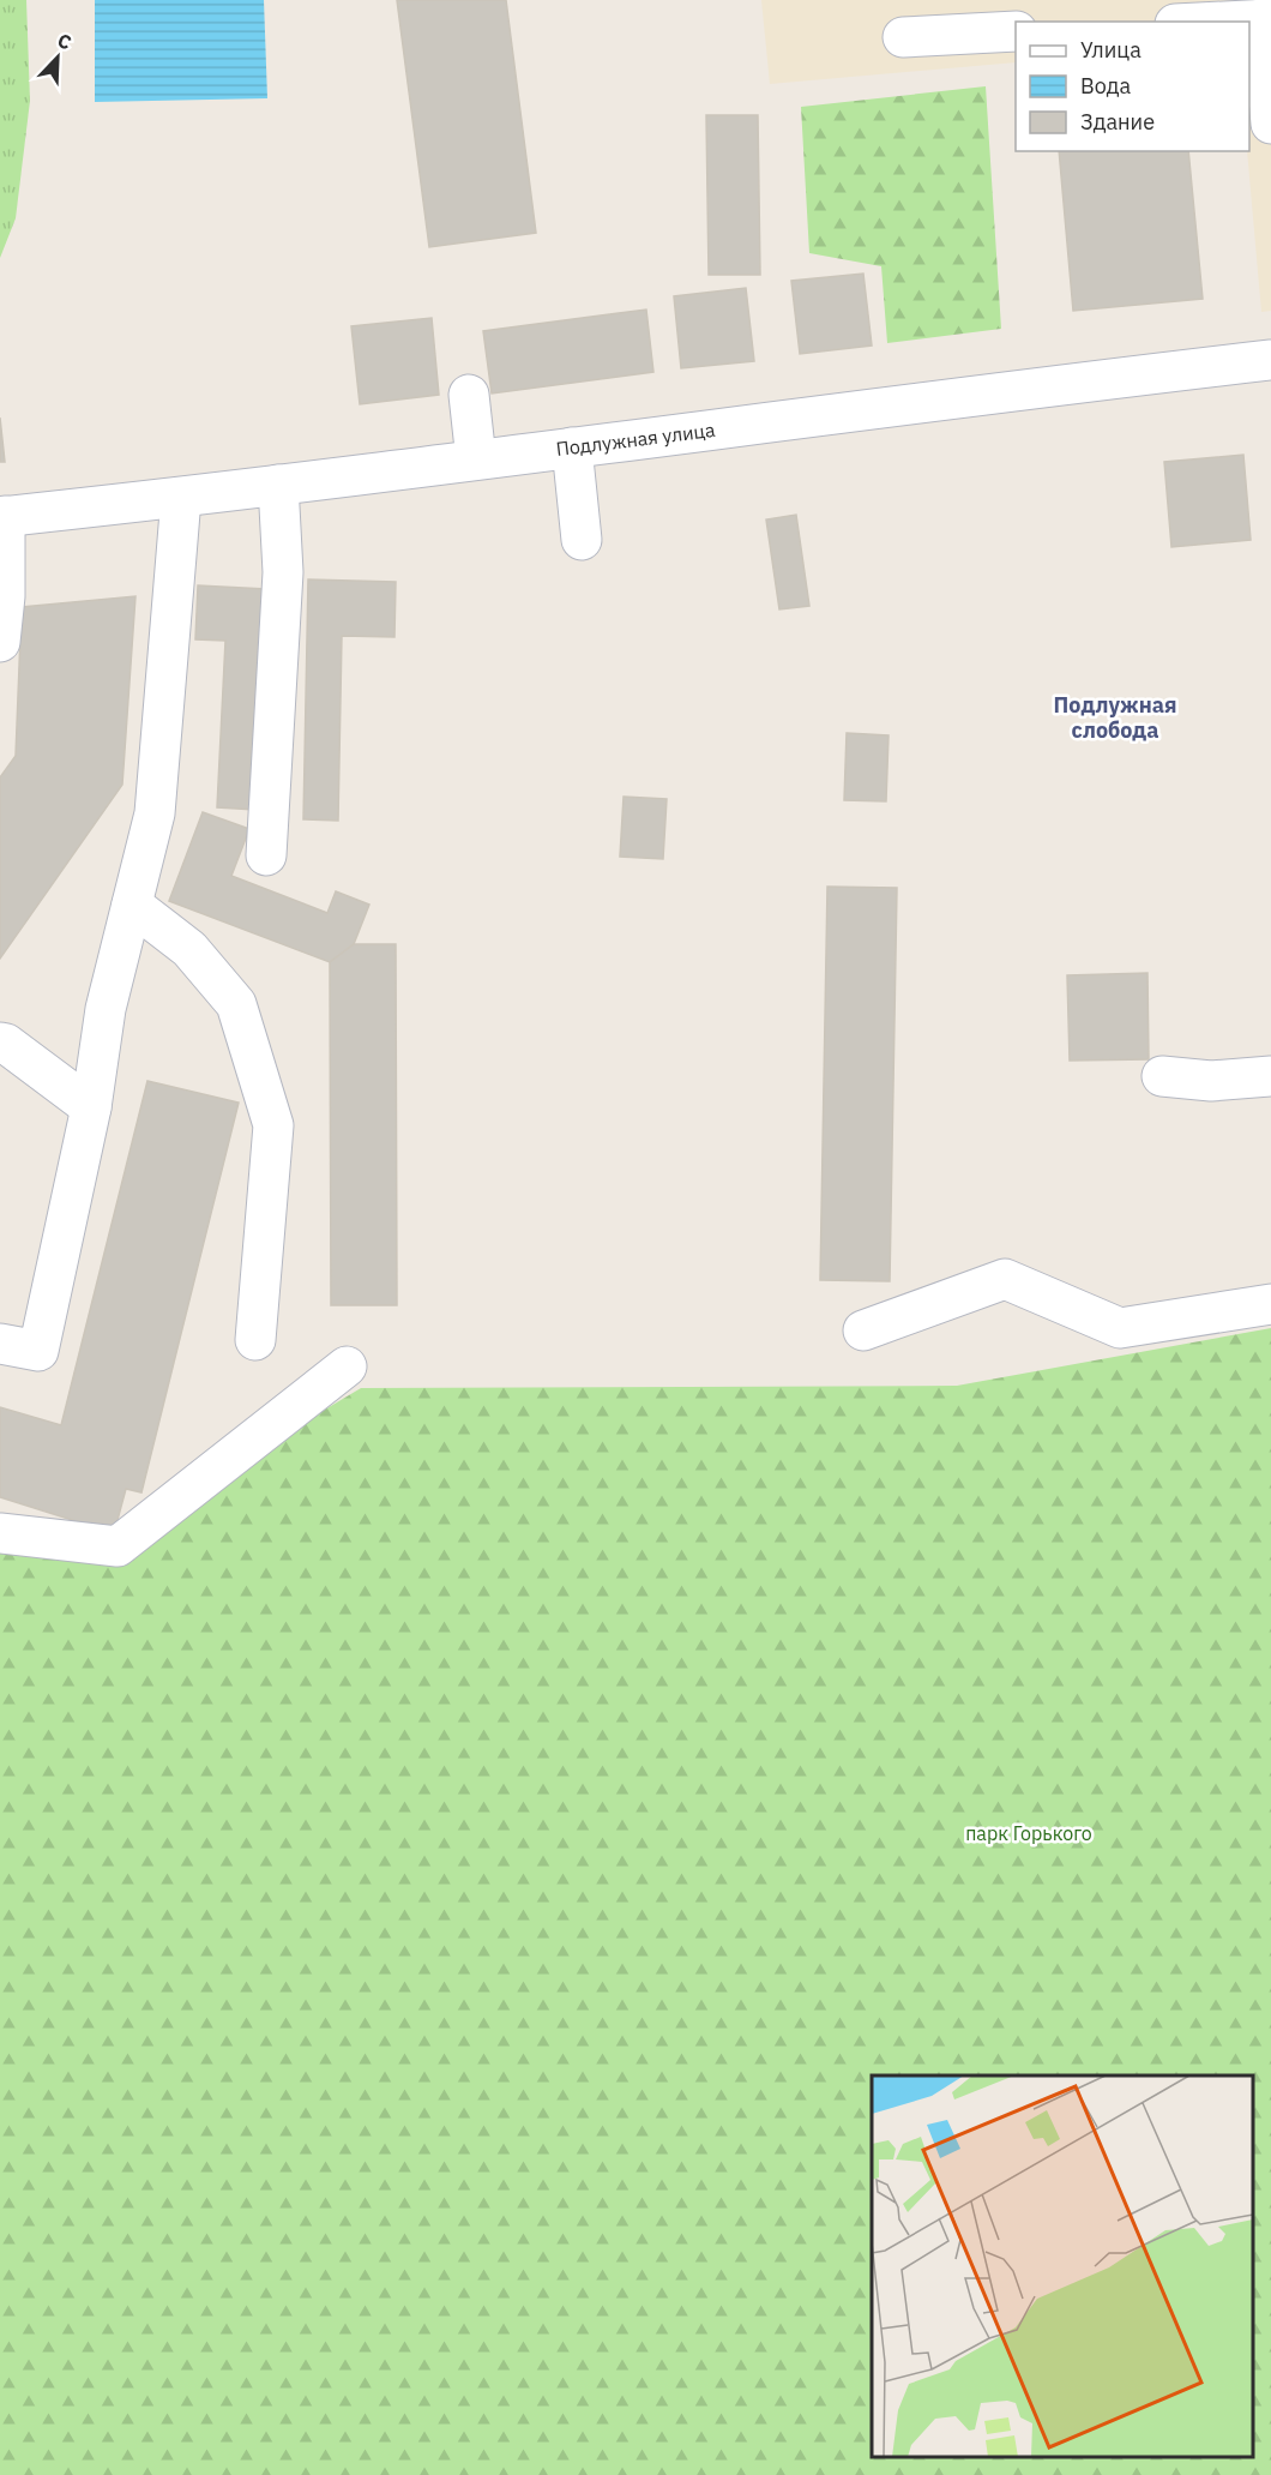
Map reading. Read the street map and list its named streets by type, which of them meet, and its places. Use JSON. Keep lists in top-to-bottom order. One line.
{"streets":{"street":["Подлужная улица"]},"districts":["Подлужная слобода"],"parks":["парк Горького"],"legend":["Улица","Вода","Здание"],"north":"top right"}
